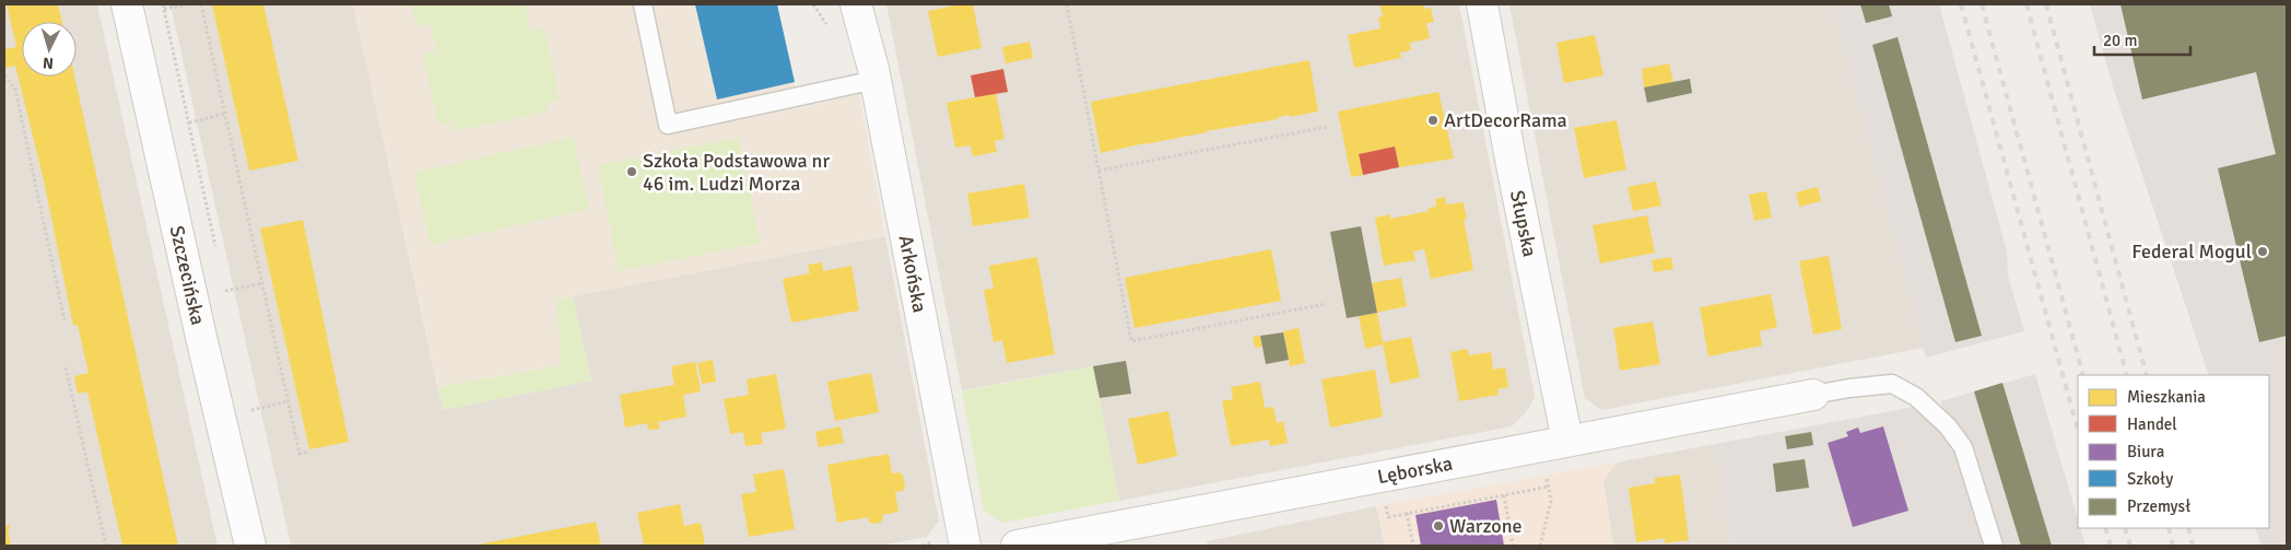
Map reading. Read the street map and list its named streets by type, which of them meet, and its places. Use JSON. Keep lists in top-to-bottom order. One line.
{"streets":{"street":["Słupska","Arkońska","Szczecińska","Lęborska"]},"crossings":[["Słupska","Lęborska"]],"places":["ArtDecorRama","Szkoła Podstawowa nr 46 im. Ludzi Morza","Federal Mogul","Warzone"],"legend":["Mieszkania","Handel","Biura","Szkoły","Przemysł"],"scale_bar":"20 m","north":"bottom"}
